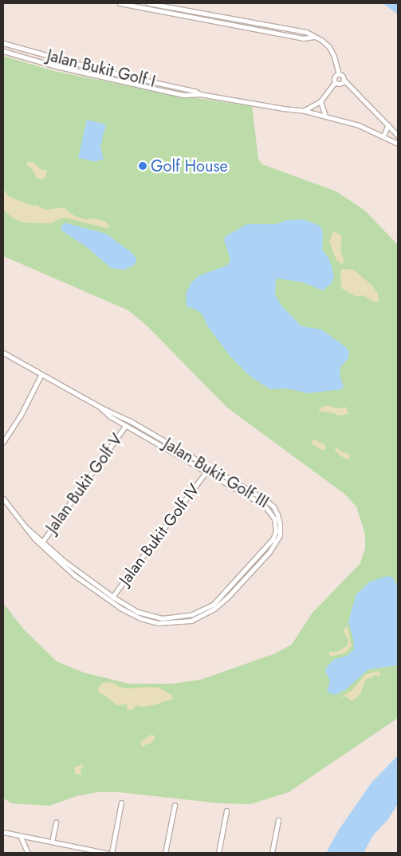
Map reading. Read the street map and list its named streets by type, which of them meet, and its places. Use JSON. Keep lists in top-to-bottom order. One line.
{"streets":{"street":["Jalan Bukit Golf I","Jalan Bukit Golf III","Jalan Bukit Golf V","Jalan Bukit Golf IV"]},"crossings":[["Jalan Bukit Golf III","Jalan Bukit Golf V"],["Jalan Bukit Golf III","Jalan Bukit Golf IV"]],"places":["Golf House"]}
